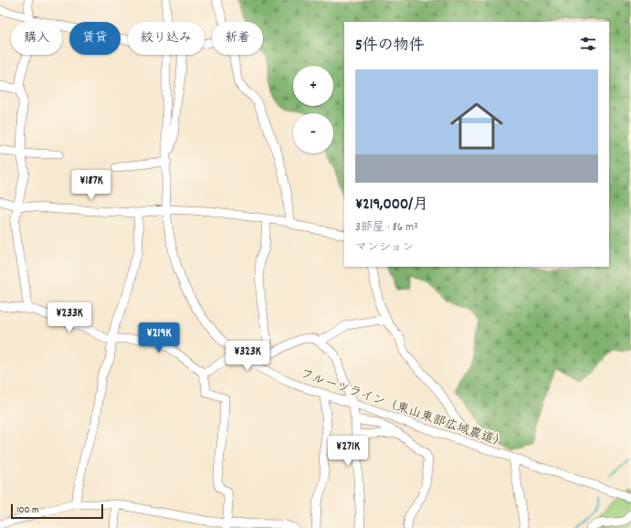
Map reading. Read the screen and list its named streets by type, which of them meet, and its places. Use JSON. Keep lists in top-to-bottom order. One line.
{"streets":{"street":["フルーツライン（東山東部広域農道）"]},"scale_bar":"100 m","page":{"chip":["購入","賃貸","絞り込み","新着"],"heading":"5件の物件","map_buttons":["+","−"],"list":[{"name":"¥219,000/月","note":"3部屋 · 86 m² · マンション"}],"price":["¥187K","¥233K","¥219K","¥323K","¥271K"],"scale":"100 m"}}
